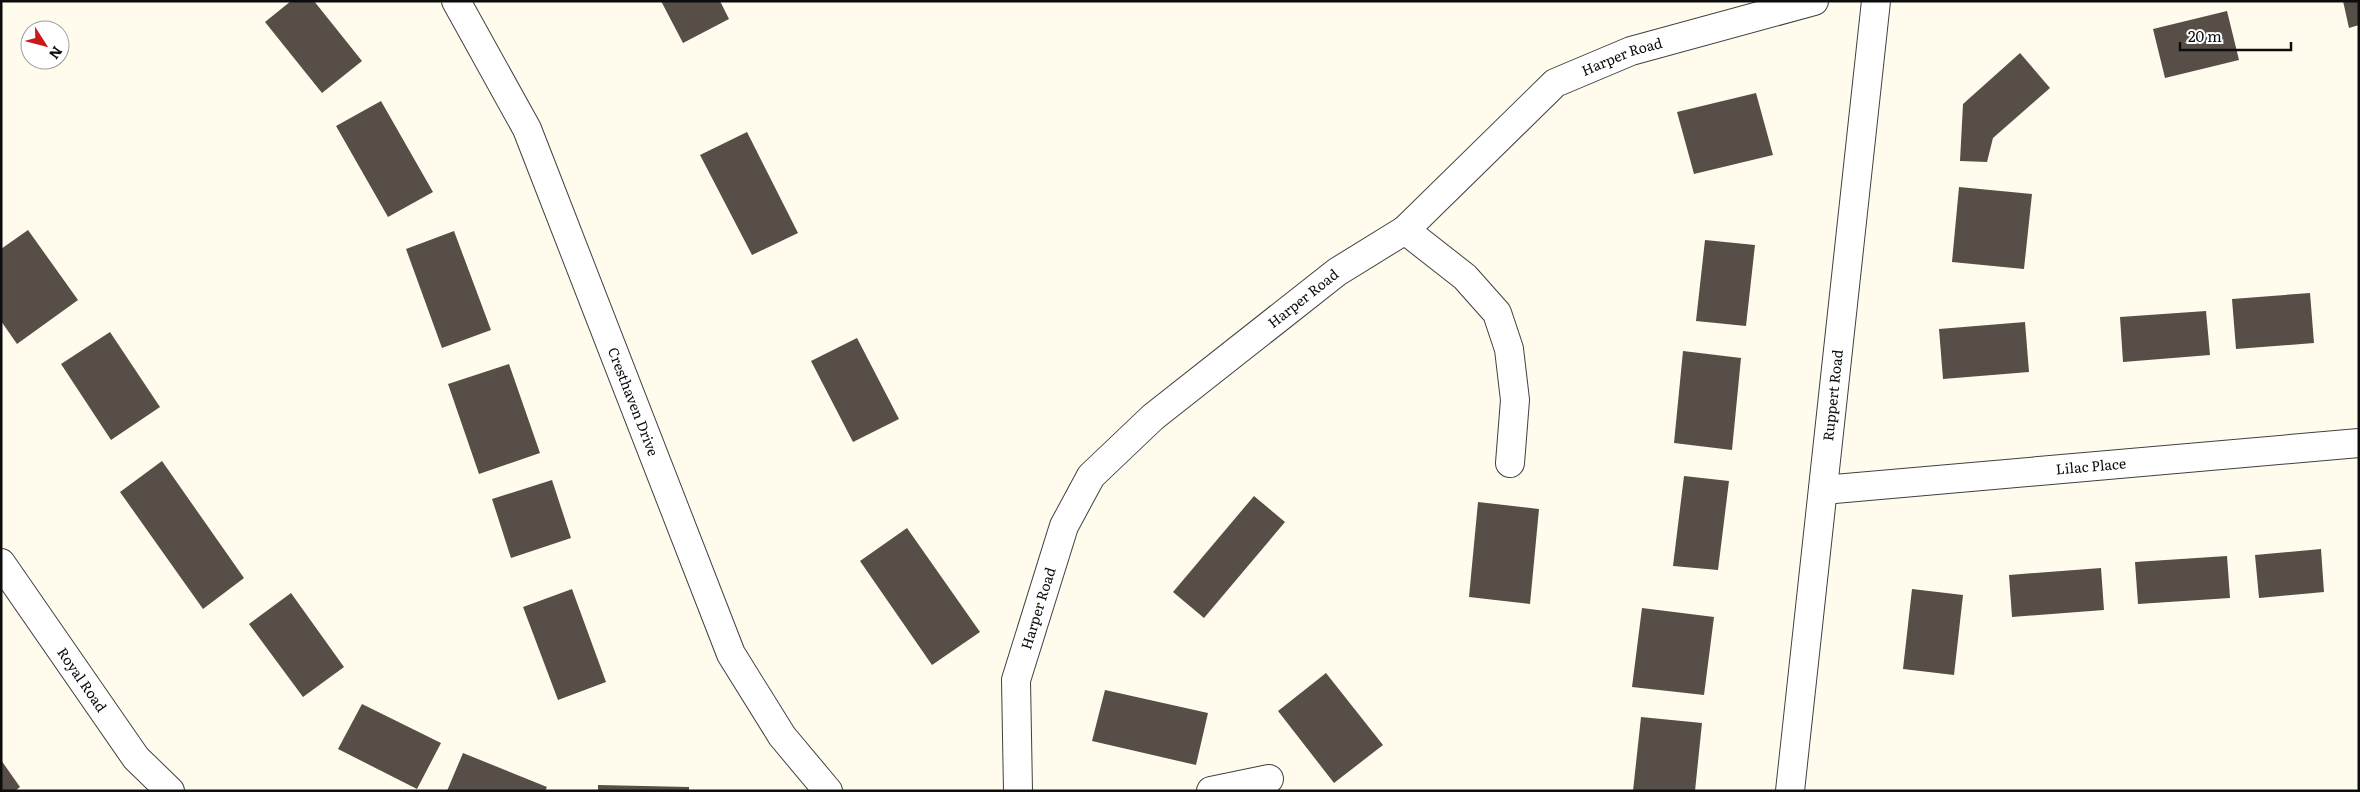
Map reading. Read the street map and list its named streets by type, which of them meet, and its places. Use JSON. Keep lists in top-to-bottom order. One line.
{"streets":{"street":["Harper Road","Ruppert Road","Cresthaven Drive","Lilac Place","Royal Road"]},"crossings":[["Ruppert Road","Lilac Place"]],"scale_bar":"20 m","north":"bottom right"}
